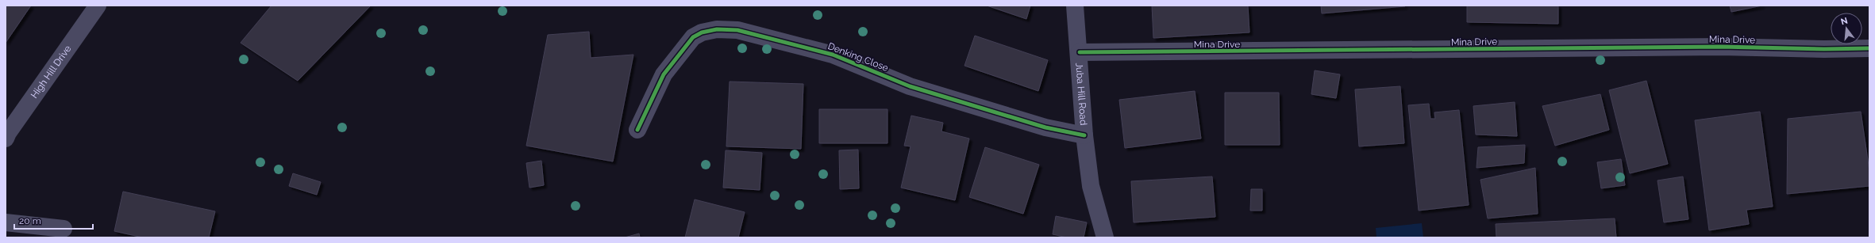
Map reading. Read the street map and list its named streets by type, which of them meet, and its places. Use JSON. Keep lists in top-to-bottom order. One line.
{"streets":{"street":["Mina Drive","Denking Close","High Hill Drive","Juba Hill Road"]},"crossings":[["Mina Drive","Juba Hill Road"],["Denking Close","Juba Hill Road"]],"scale_bar":"20 m","north":"top"}
